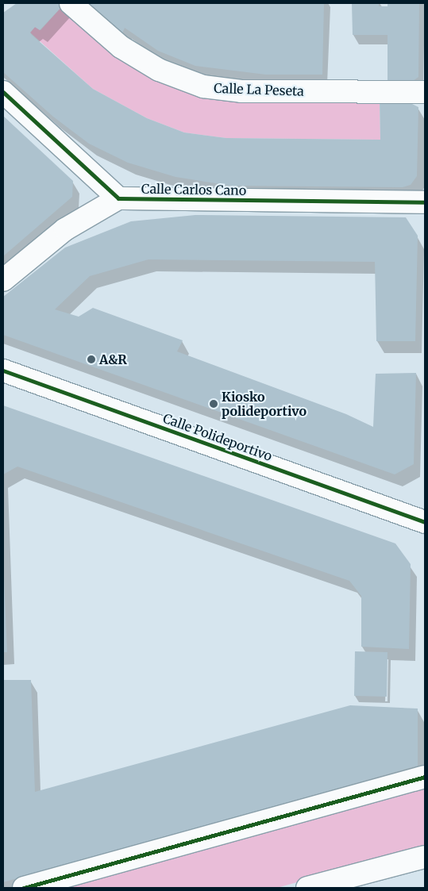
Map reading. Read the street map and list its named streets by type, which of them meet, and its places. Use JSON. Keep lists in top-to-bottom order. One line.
{"streets":{"street":["Calle La Peseta","Calle Carlos Cano","Calle Polideportivo"]},"places":["A&R","Kiosko polideportivo"]}
